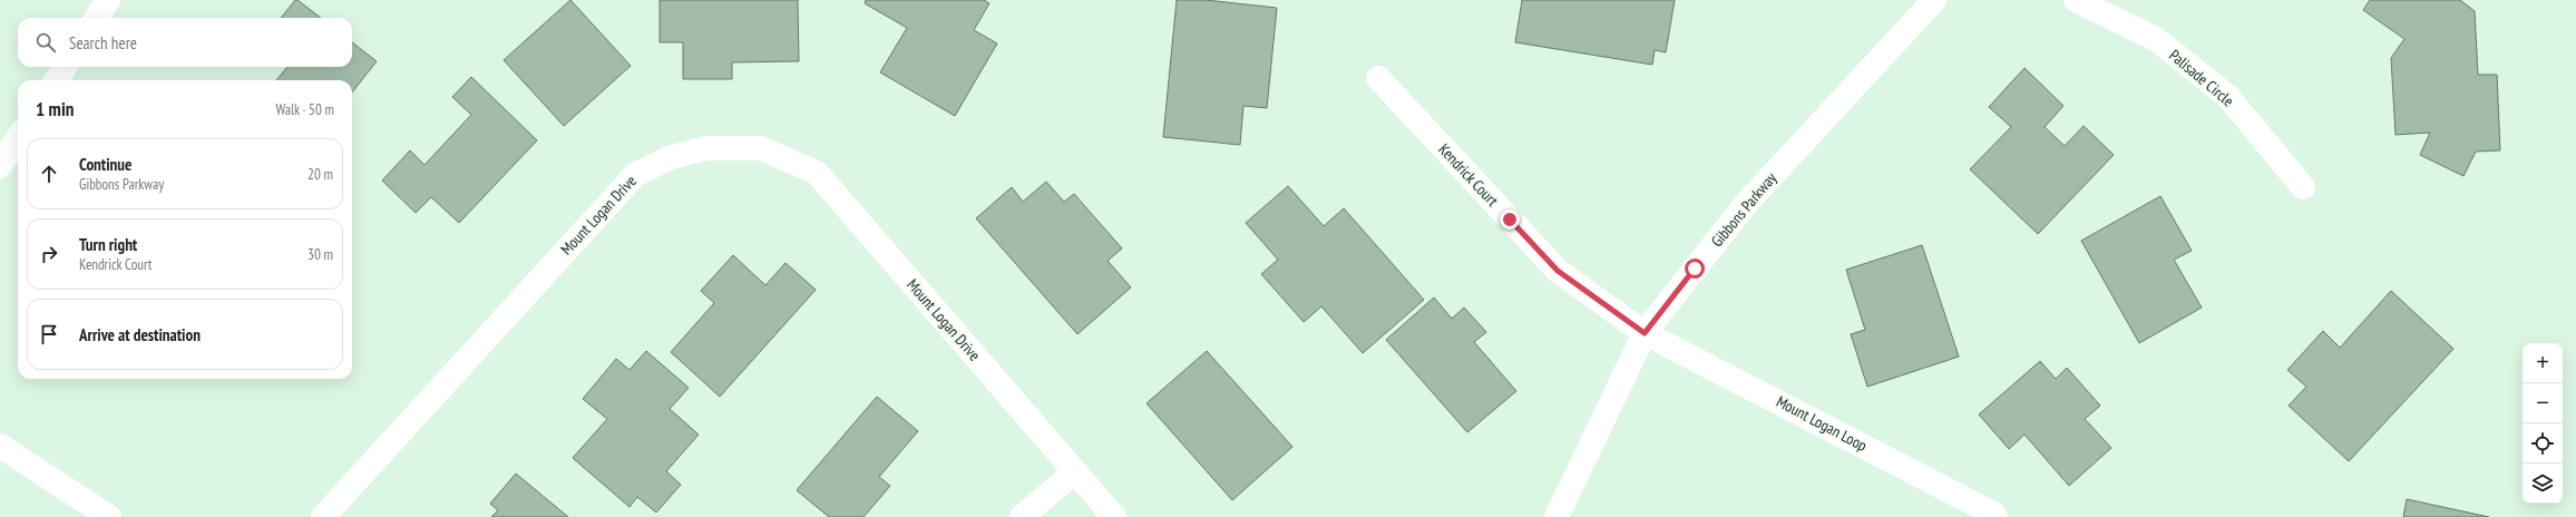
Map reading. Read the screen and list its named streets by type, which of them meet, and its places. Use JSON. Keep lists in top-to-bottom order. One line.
{"streets":{"street":["Palisade Circle","Kendrick Court","Gibbons Parkway","Mount Logan Drive","Mount Logan Loop"]},"crossings":[["Kendrick Court","Gibbons Parkway"],["Kendrick Court","Mount Logan Loop"],["Gibbons Parkway","Mount Logan Loop"]],"page":{"search":"Search here","heading":["1 min","Walk · 50 m"],"list":[["Continue","Gibbons Parkway","20 m"],["Turn right","Kendrick Court","30 m"],"Arrive at destination"],"map_buttons":["+","−"]}}
